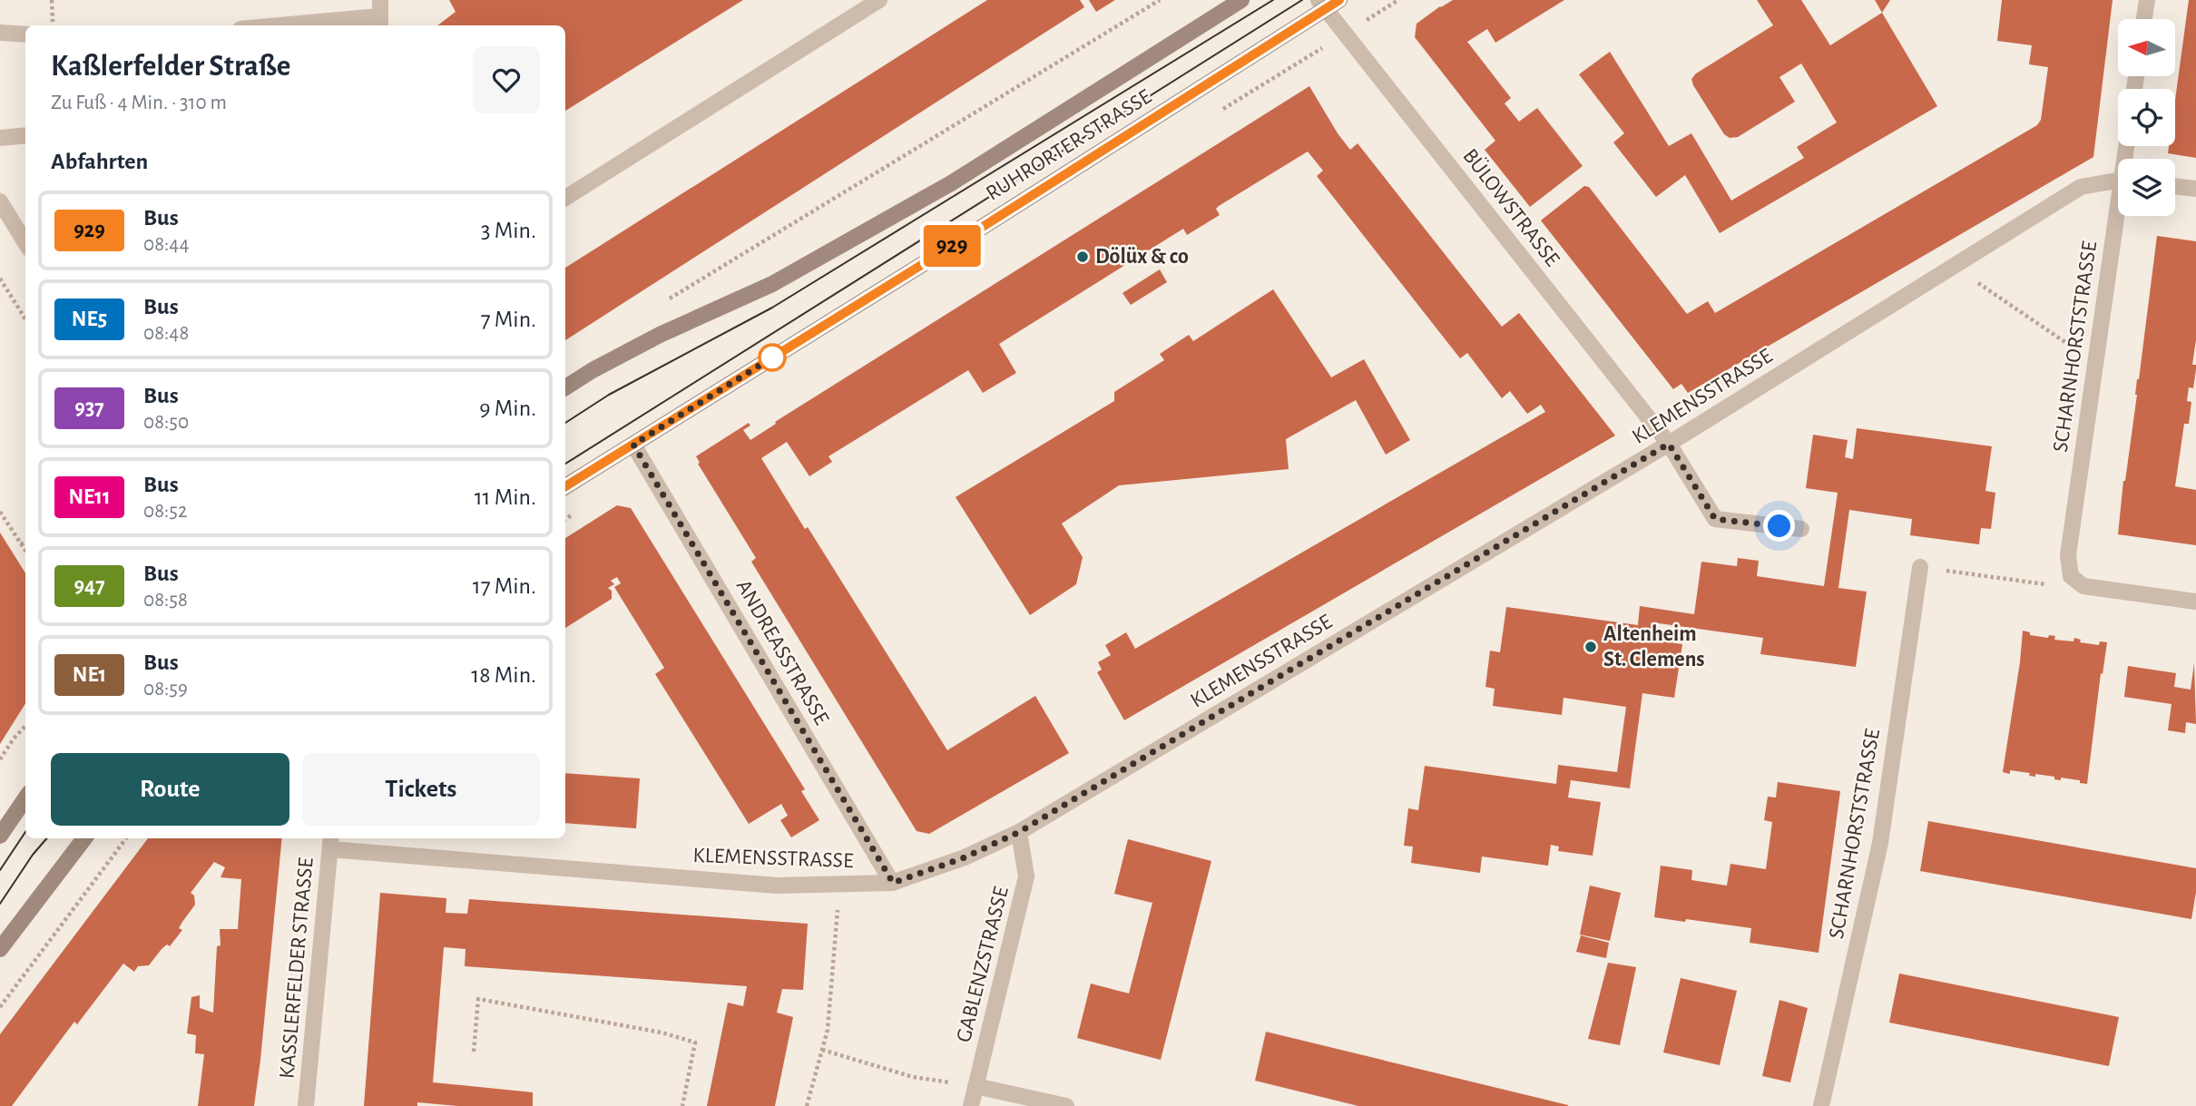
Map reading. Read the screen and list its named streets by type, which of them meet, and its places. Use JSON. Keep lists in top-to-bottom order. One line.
{"streets":{"main road":["RUHRORTER STRASSE"],"street":["BÜLOWSTRASSE","SCHARNHORSTSTRASSE","KLEMENSSTRASSE","ANDREASSTRASSE","GABLENZSTRASSE","KASSLERFELDER STRASSE"]},"crossings":[["RUHRORTER STRASSE","BÜLOWSTRASSE"],["RUHRORTER STRASSE","ANDREASSTRASSE"],["BÜLOWSTRASSE","KLEMENSSTRASSE"],["KLEMENSSTRASSE","ANDREASSTRASSE"],["KLEMENSSTRASSE","GABLENZSTRASSE"],["KLEMENSSTRASSE","KASSLERFELDER STRASSE"]],"places":["Dölüx & co","Altenheim St. Clemens"],"lines":["bus line 929"],"north":"left","page":{"on_map":"929","heading":[["Kaßlerfelder Straße","Zu Fuß · 4 Min. · 310 m"],"Abfahrten"],"list":[{"mark":"929","name":"Bus","note":"08:44","value":"3 Min."},{"mark":"NE5","name":"Bus","note":"08:48","value":"7 Min."},{"mark":"937","name":"Bus","note":"08:50","value":"9 Min."},{"mark":"NE11","name":"Bus","note":"08:52","value":"11 Min."},{"mark":"947","name":"Bus","note":"08:58","value":"17 Min."},{"mark":"NE1","name":"Bus","note":"08:59","value":"18 Min."}],"buttons":["Route","Tickets"]}}
